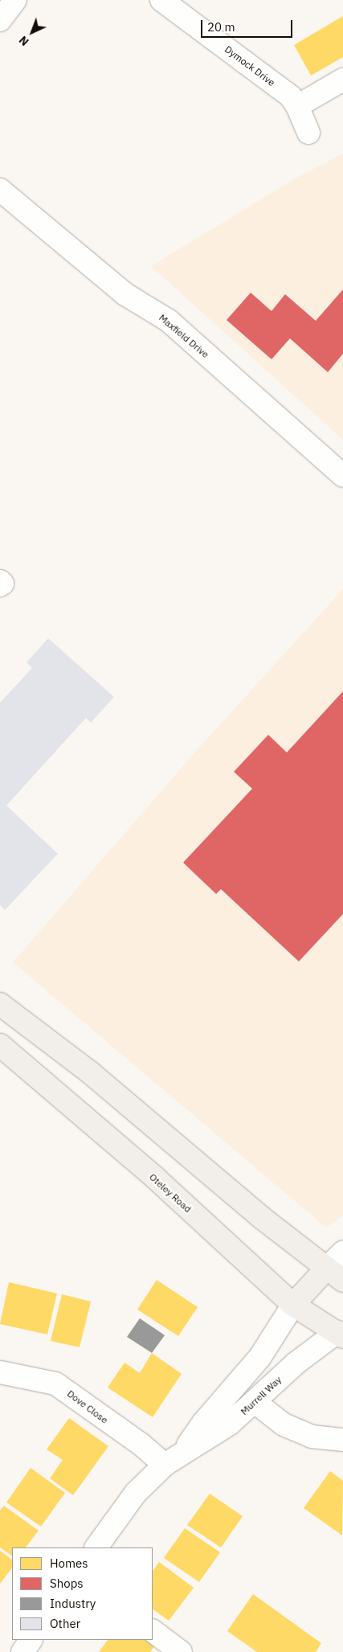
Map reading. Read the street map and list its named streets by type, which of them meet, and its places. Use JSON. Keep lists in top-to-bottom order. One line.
{"streets":{"main road":["Oteley Road"],"street":["Dymock Drive","Maxfield Drive","Murrell Way","Dove Close"]},"crossings":[["Oteley Road","Murrell Way"],["Murrell Way","Dove Close"]],"legend":["Homes","Shops","Industry","Other"],"scale_bar":"20 m","north":"bottom left"}
